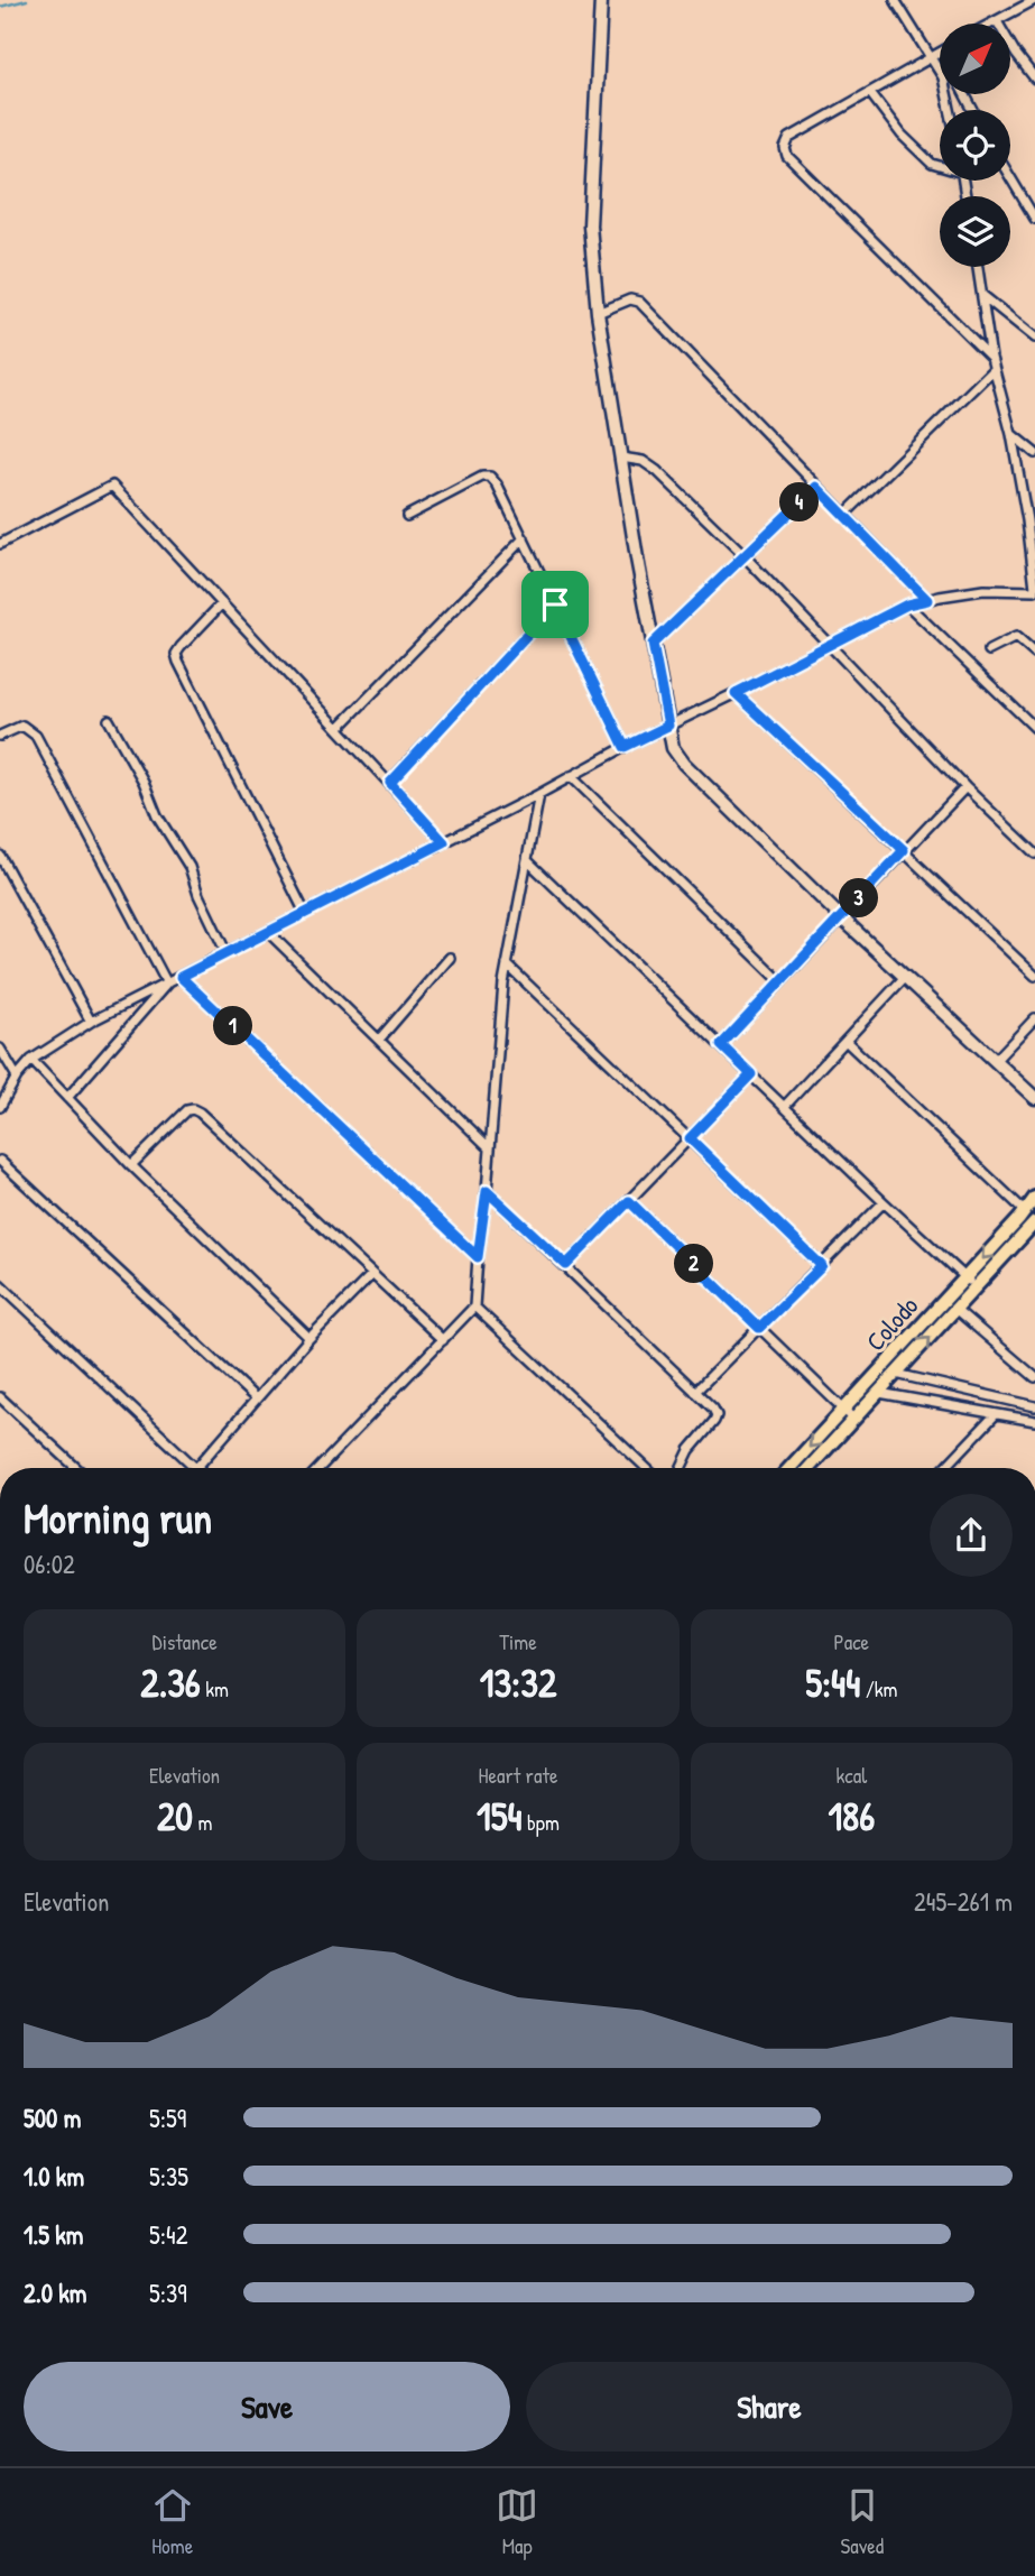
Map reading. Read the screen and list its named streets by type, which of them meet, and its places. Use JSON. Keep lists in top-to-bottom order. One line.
{"streets":{"main road":["Colodo"]},"north":"top right","page":{"pins":["4","3","1","2"],"heading":["Morning run","06:02"],"stats":[["Distance","2.36 km"],["Time","13:32"],["Pace","5:44 /km"],["Elevation","20 m"],["Heart rate","154 bpm"],["kcal","186"]],"chart":["Elevation","245–261 m"],"list":[{"name":"500 m","note":"5:59"},{"name":"1.0 km","note":"5:35"},{"name":"1.5 km","note":"5:42"},{"name":"2.0 km","note":"5:39"}],"buttons":["Save","Share"],"tabs":["Home","Map","Saved"]}}
